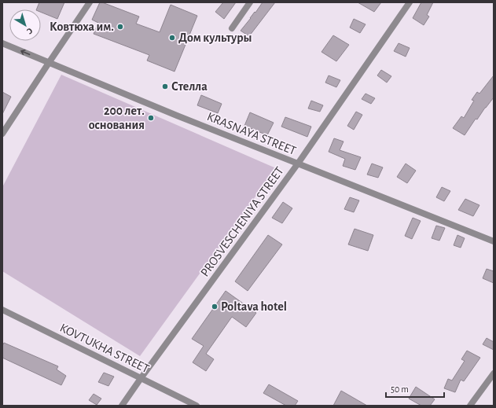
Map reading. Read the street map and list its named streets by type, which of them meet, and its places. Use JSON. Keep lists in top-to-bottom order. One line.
{"streets":{"street":["KRASNAYA STREET","PROSVESCHENIYA STREET","KOVTUKHA STREET"]},"crossings":[["KRASNAYA STREET","PROSVESCHENIYA STREET"],["PROSVESCHENIYA STREET","KOVTUKHA STREET"]],"places":["Ковтюха им.","Дом культуры","Стелла","200 лет. основания","Poltava hotel"],"scale_bar":"50 m","north":"bottom right"}
